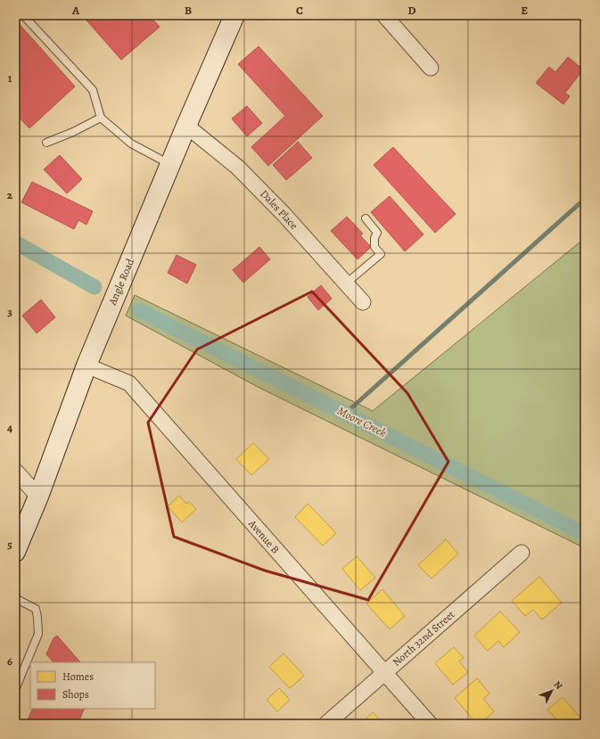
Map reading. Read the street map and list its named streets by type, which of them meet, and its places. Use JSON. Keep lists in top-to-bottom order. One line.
{"streets":{"main road":["Angle Road"],"street":["Dales Place","Avenue B","North 32nd Street"]},"crossings":[["Dales Place","Angle Road"],["Angle Road","Avenue B"],["Avenue B","North 32nd Street"]],"water":["Moore Creek"],"legend":["Homes","Shops"],"north":"top right","grid":{"columns":["A","B","C","D","E"],"rows":["1","2","3","4","5","6"]}}
